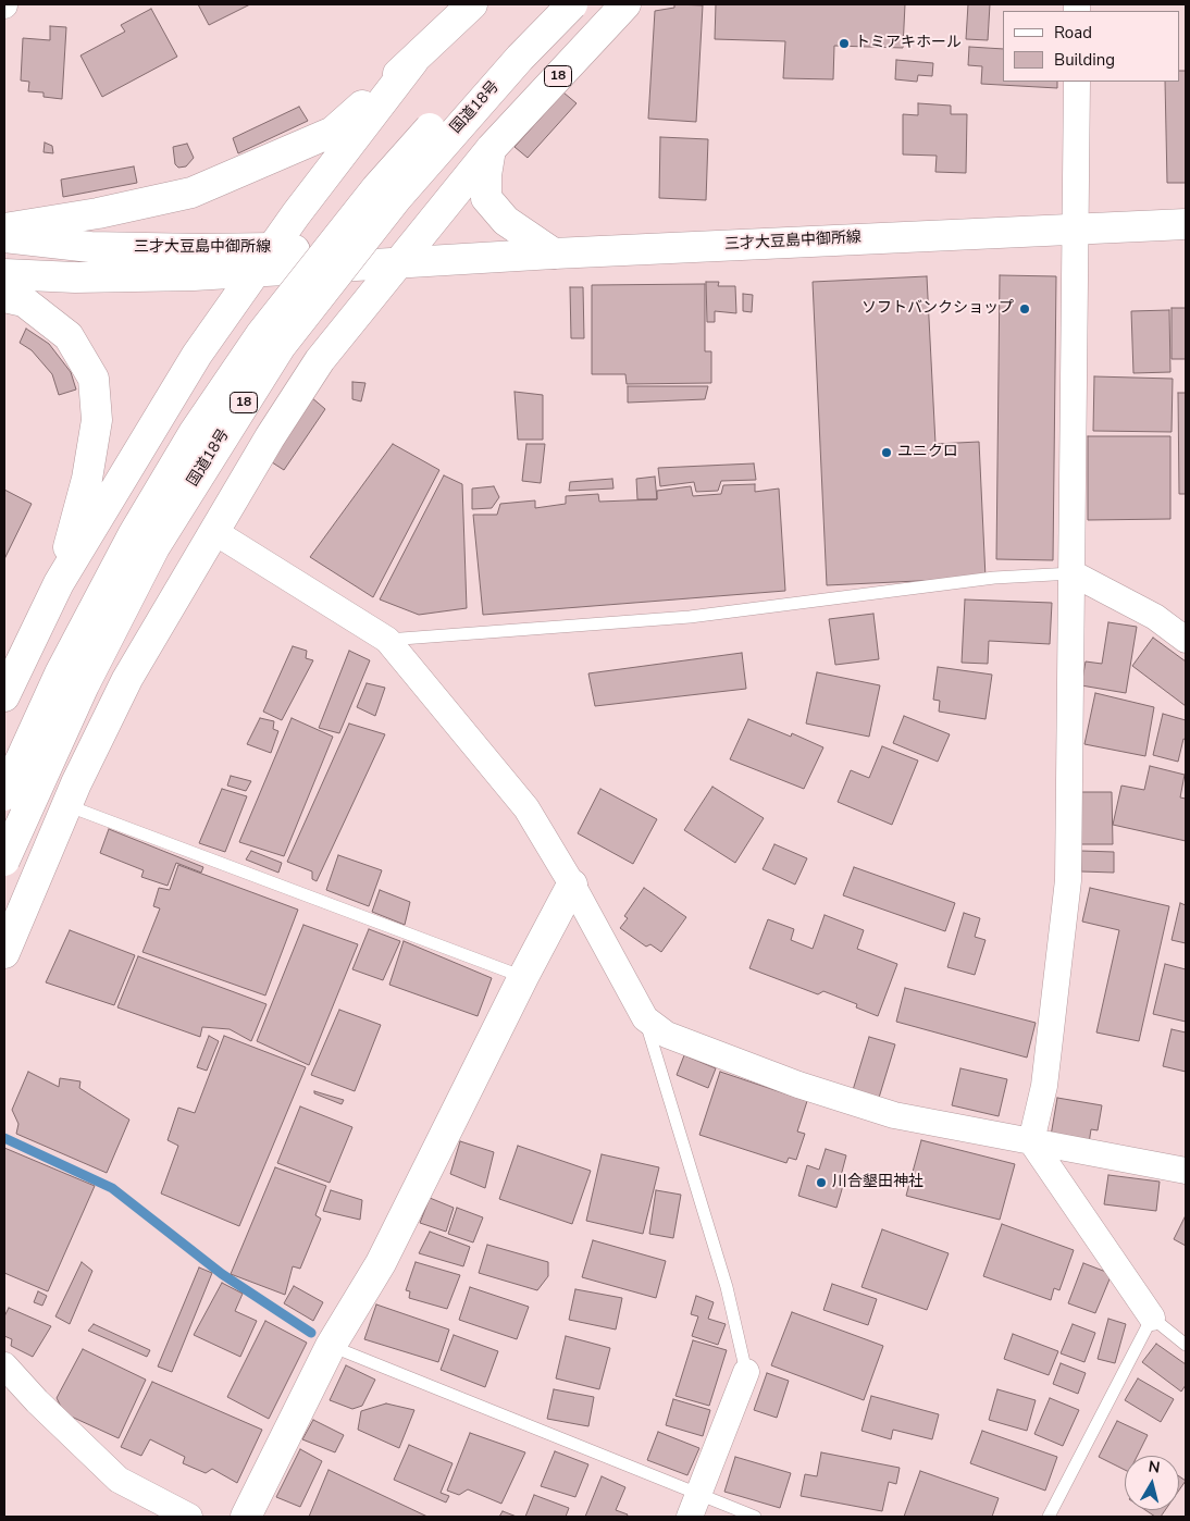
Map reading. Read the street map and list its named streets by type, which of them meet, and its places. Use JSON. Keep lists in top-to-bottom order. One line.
{"streets":{"main road":["18","国道18号","三才大豆島中御所線"]},"crossings":[["18","三才大豆島中御所線"]],"places":["トミアキホール","ソフトバンクショップ","ユニクロ","川合墾田神社"],"legend":["Road","Building"],"north":"top"}
